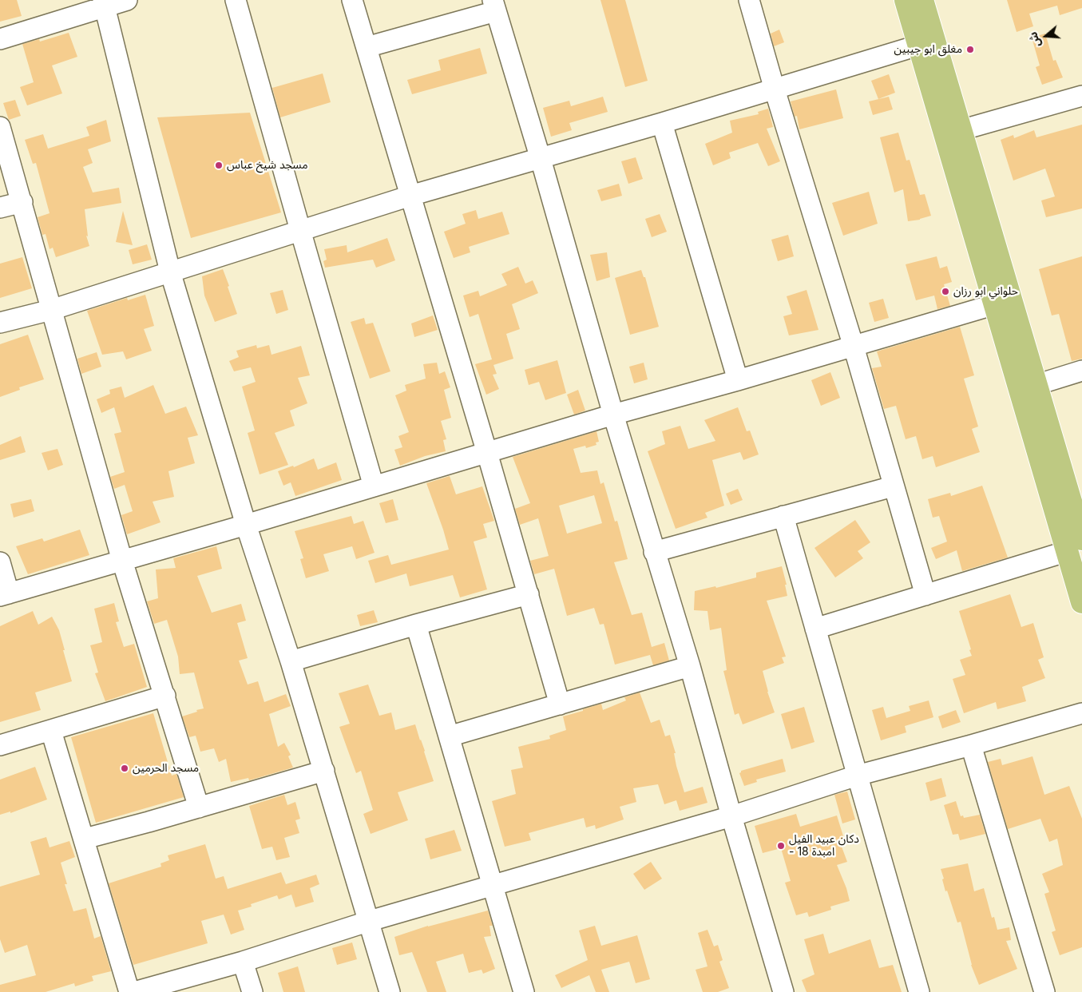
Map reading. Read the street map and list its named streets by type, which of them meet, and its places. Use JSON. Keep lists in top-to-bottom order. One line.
{"places":["مغلق ابو جيبين","مسجد شيخ عباس","حلواني ابو رزان","مسجد الحرمين","دكان عبيد الفيل - امبدة 18"],"north":"left"}
